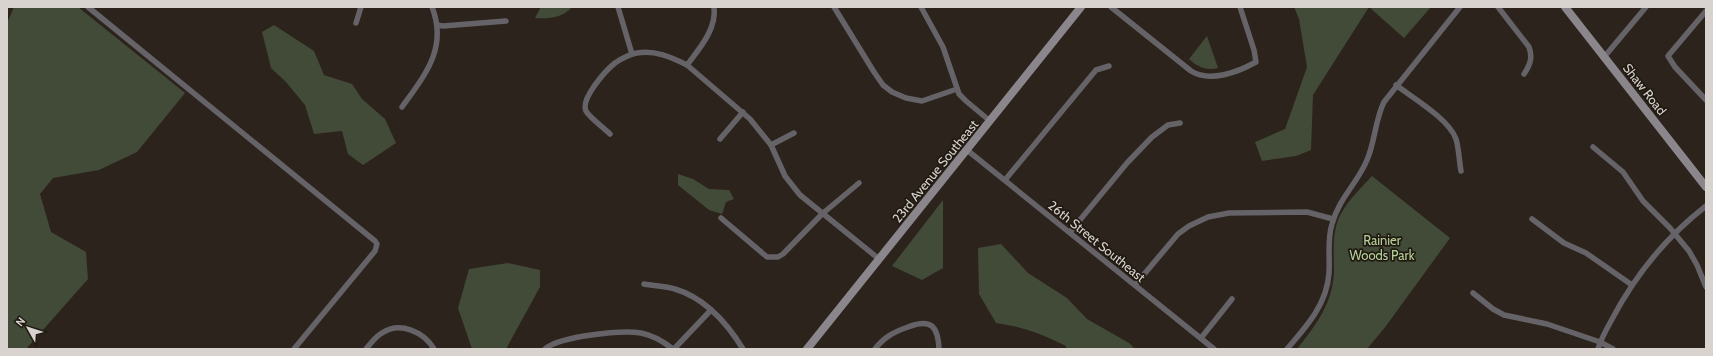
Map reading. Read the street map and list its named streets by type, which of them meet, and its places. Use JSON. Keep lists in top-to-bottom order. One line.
{"streets":{"street":["Shaw Road","23rd Avenue Southeast","26th Street Southeast"]},"crossings":[["23rd Avenue Southeast","26th Street Southeast"]],"parks":["Rainier Woods Park"],"north":"top left"}
